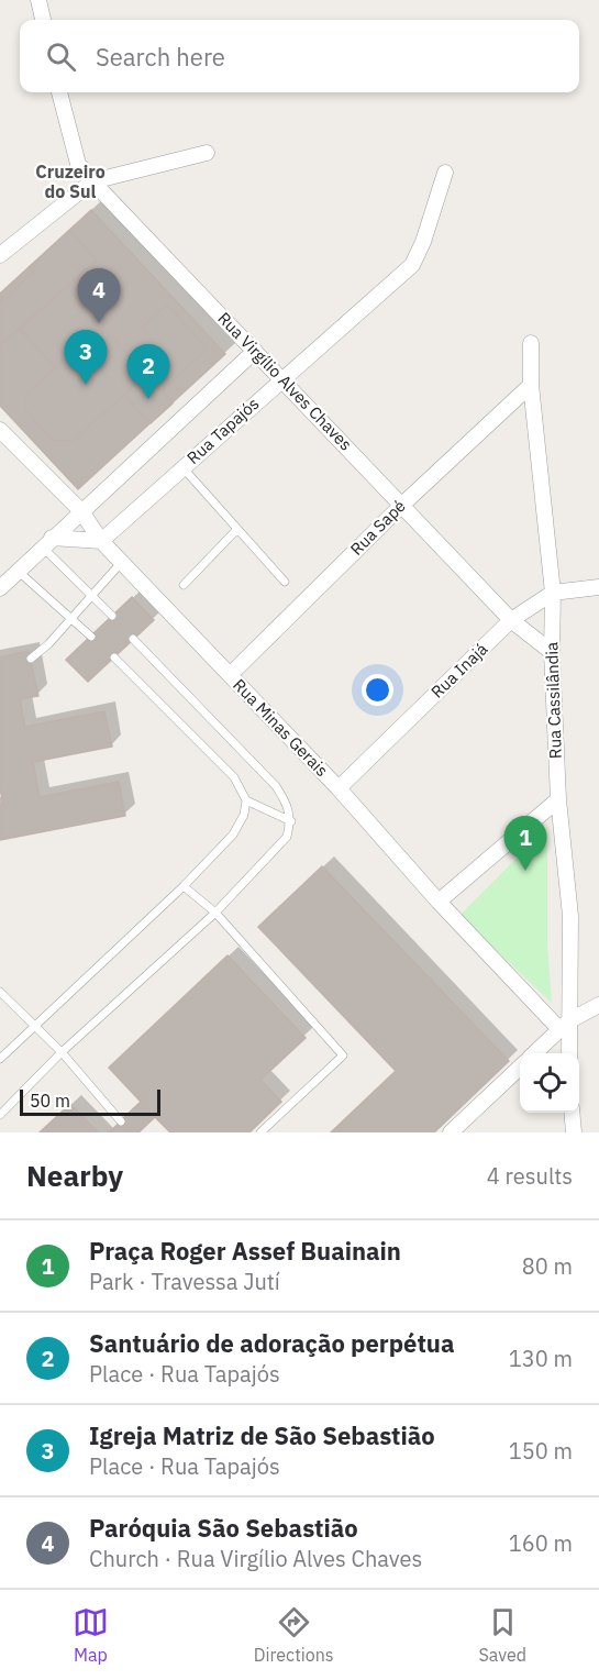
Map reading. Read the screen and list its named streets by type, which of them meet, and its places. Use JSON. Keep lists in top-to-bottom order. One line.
{"streets":{"street":["Rua Virgílio Alves Chaves","Rua Tapajós","Rua Sapé","Rua Inajá","Rua Cassilândia","Rua Minas Gerais"]},"crossings":[["Rua Virgílio Alves Chaves","Rua Tapajós"],["Rua Virgílio Alves Chaves","Rua Sapé"],["Rua Virgílio Alves Chaves","Rua Inajá"],["Rua Virgílio Alves Chaves","Rua Cassilândia"],["Rua Tapajós","Rua Minas Gerais"],["Rua Sapé","Rua Cassilândia"],["Rua Sapé","Rua Minas Gerais"],["Rua Inajá","Rua Cassilândia"],["Rua Inajá","Rua Minas Gerais"],["Rua Cassilândia","Rua Minas Gerais"]],"districts":["Cruzeiro do Sul"],"scale_bar":"50 m","page":{"search":"Search here","pins":["4","3","2","1"],"scale":"50 m","heading":["Nearby","4 results"],"list":[{"mark":"1","name":"Praça Roger Assef Buainain","note":"Park · Travessa Jutí","value":"80 m"},{"mark":"2","name":"Santuário de adoração perpétua","note":"Place · Rua Tapajós","value":"130 m"},{"mark":"3","name":"Igreja Matriz de São Sebastião","note":"Place · Rua Tapajós","value":"150 m"},{"mark":"4","name":"Paróquia São Sebastião","note":"Church · Rua Virgílio Alves Chaves","value":"160 m"}],"nav":["Map","Directions","Saved"]}}
